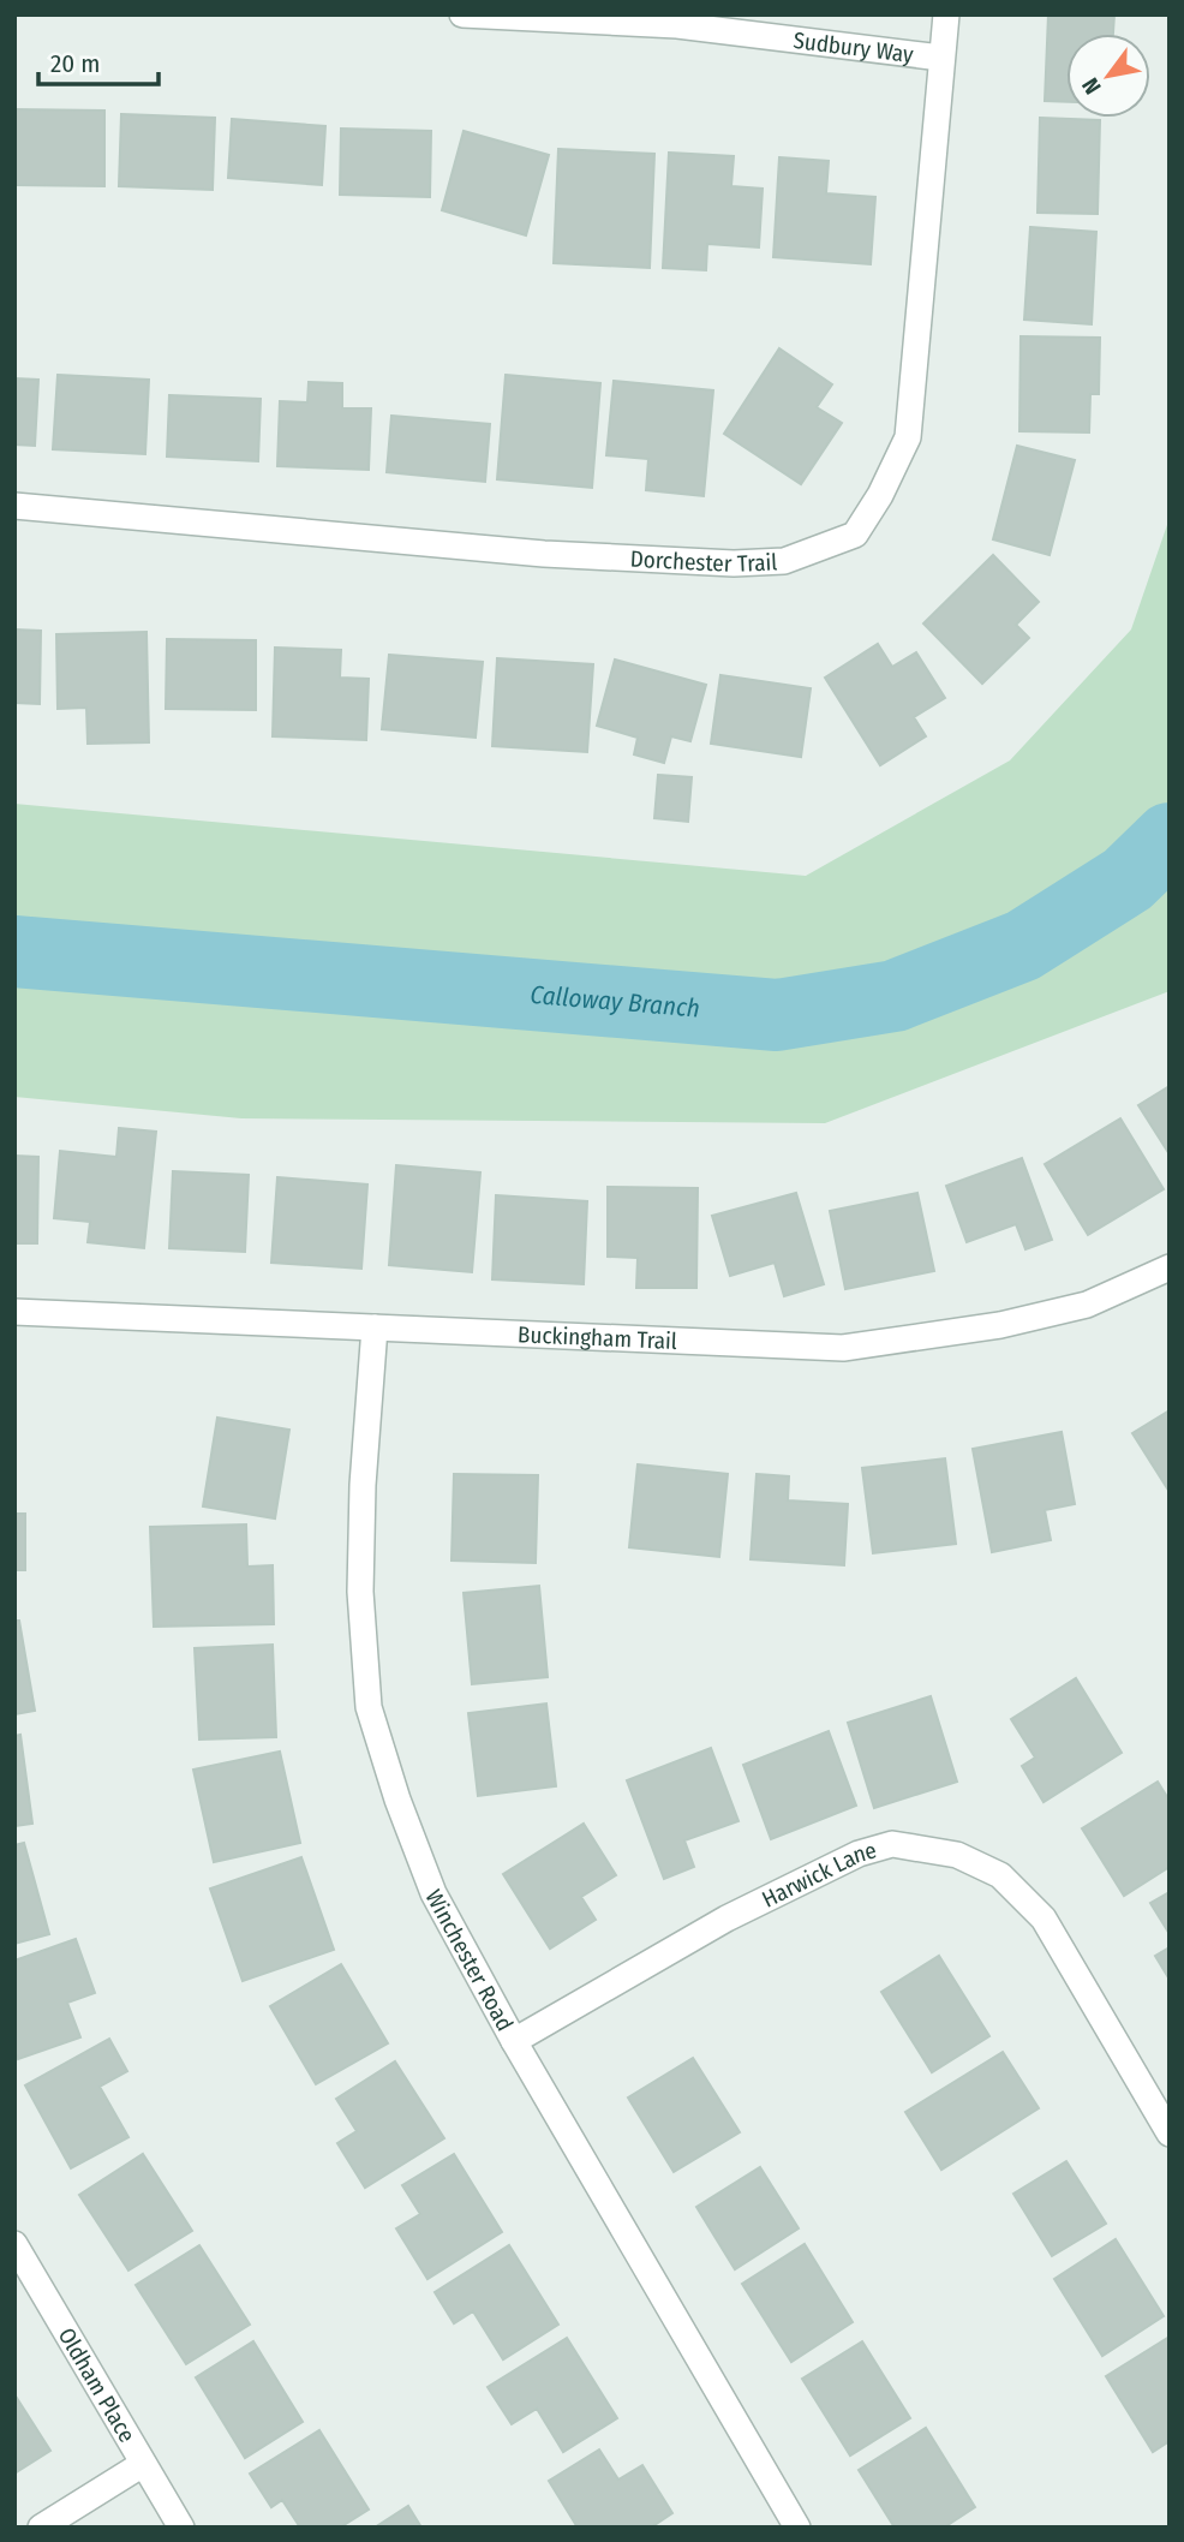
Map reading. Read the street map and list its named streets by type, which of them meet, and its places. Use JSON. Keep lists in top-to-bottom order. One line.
{"streets":{"street":["Sudbury Way","Dorchester Trail","Buckingham Trail","Harwick Lane","Winchester Road","Oldham Place"]},"crossings":[["Sudbury Way","Dorchester Trail"],["Buckingham Trail","Winchester Road"],["Harwick Lane","Winchester Road"]],"water":["Calloway Branch"],"scale_bar":"20 m","north":"bottom left"}
